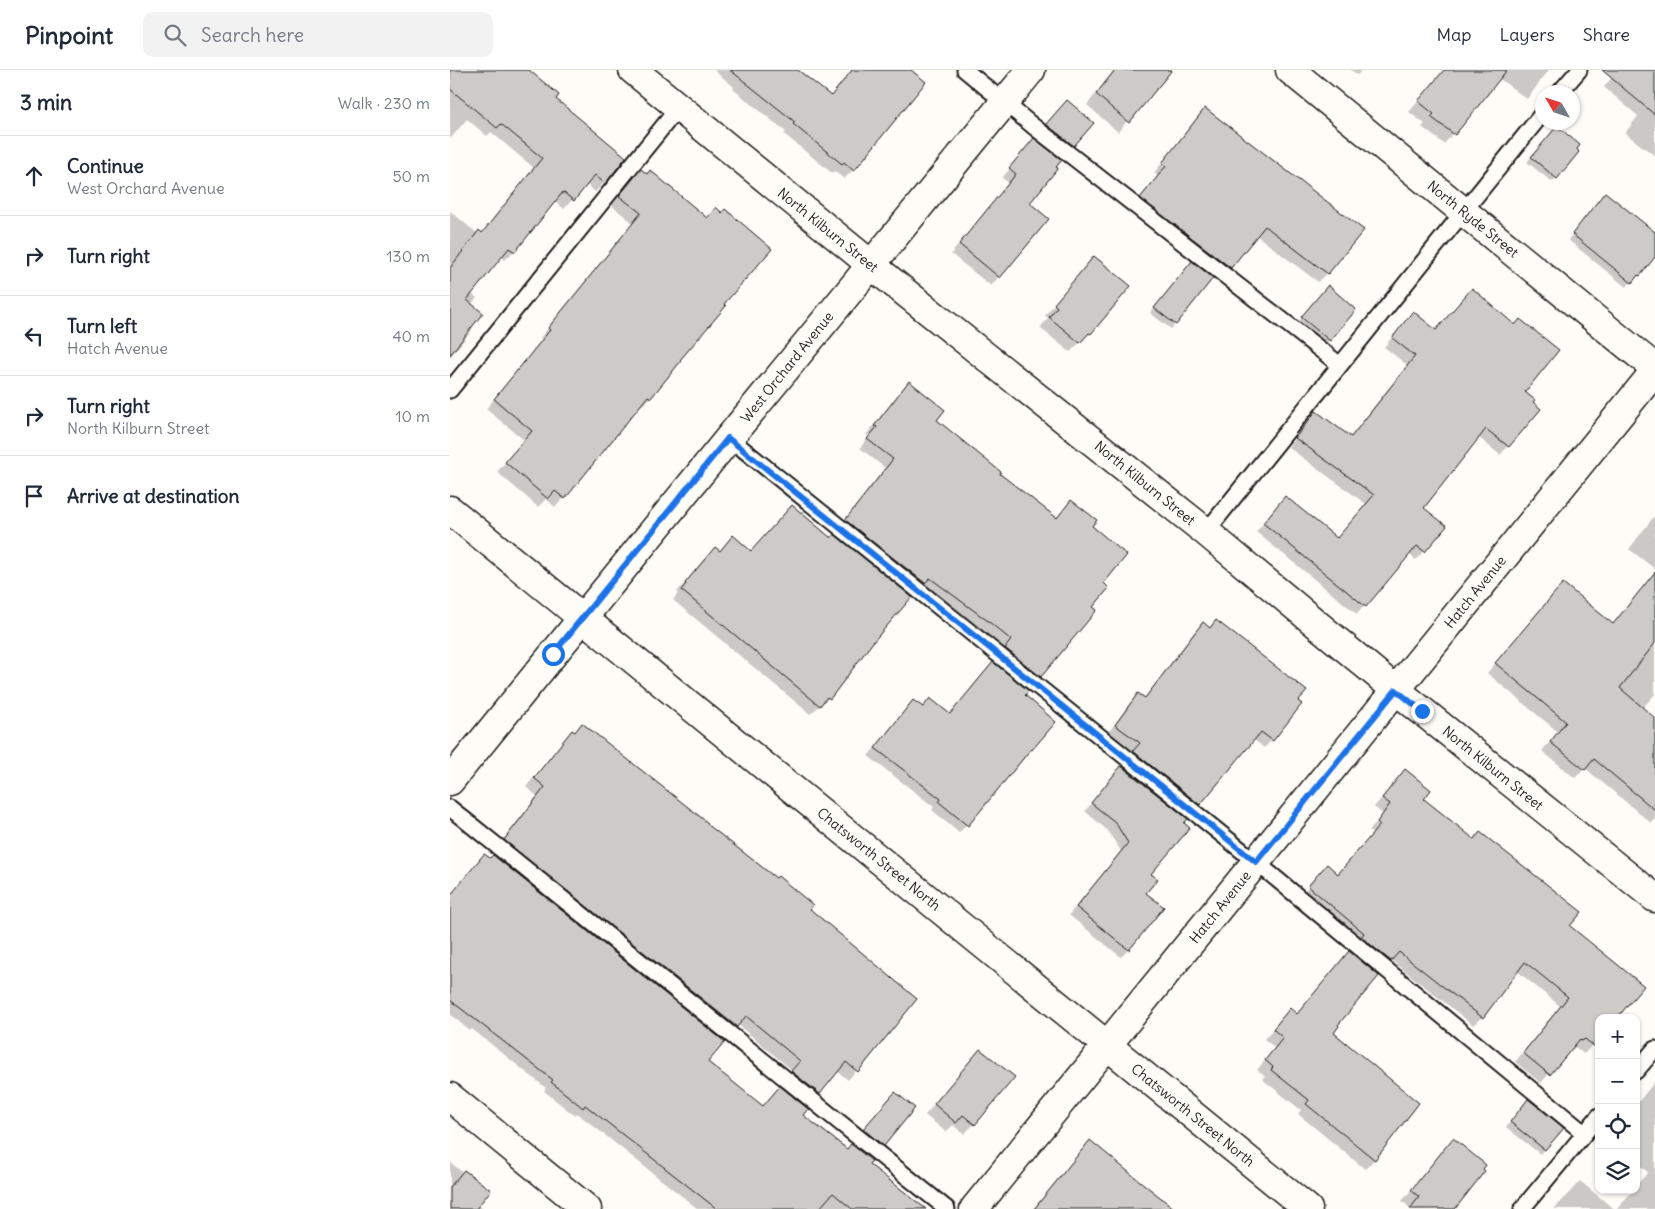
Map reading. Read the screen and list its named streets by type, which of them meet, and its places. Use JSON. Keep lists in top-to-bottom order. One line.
{"streets":{"street":["North Ryde Street","North Kilburn Street","West Orchard Avenue","Hatch Avenue","Chatsworth Street North"]},"crossings":[["North Ryde Street","Hatch Avenue"],["North Kilburn Street","West Orchard Avenue"],["North Kilburn Street","Hatch Avenue"],["West Orchard Avenue","Chatsworth Street North"],["Hatch Avenue","Chatsworth Street North"]],"north":"top left","page":{"header":"Pinpoint","search":"Search here","nav":["Map","Layers","Share"],"heading":["3 min","Walk · 230 m"],"list":[["Continue","West Orchard Avenue","50 m"],["Turn right","130 m"],["Turn left","Hatch Avenue","40 m"],["Turn right","North Kilburn Street","10 m"],"Arrive at destination"],"map_buttons":["+","−"]}}
